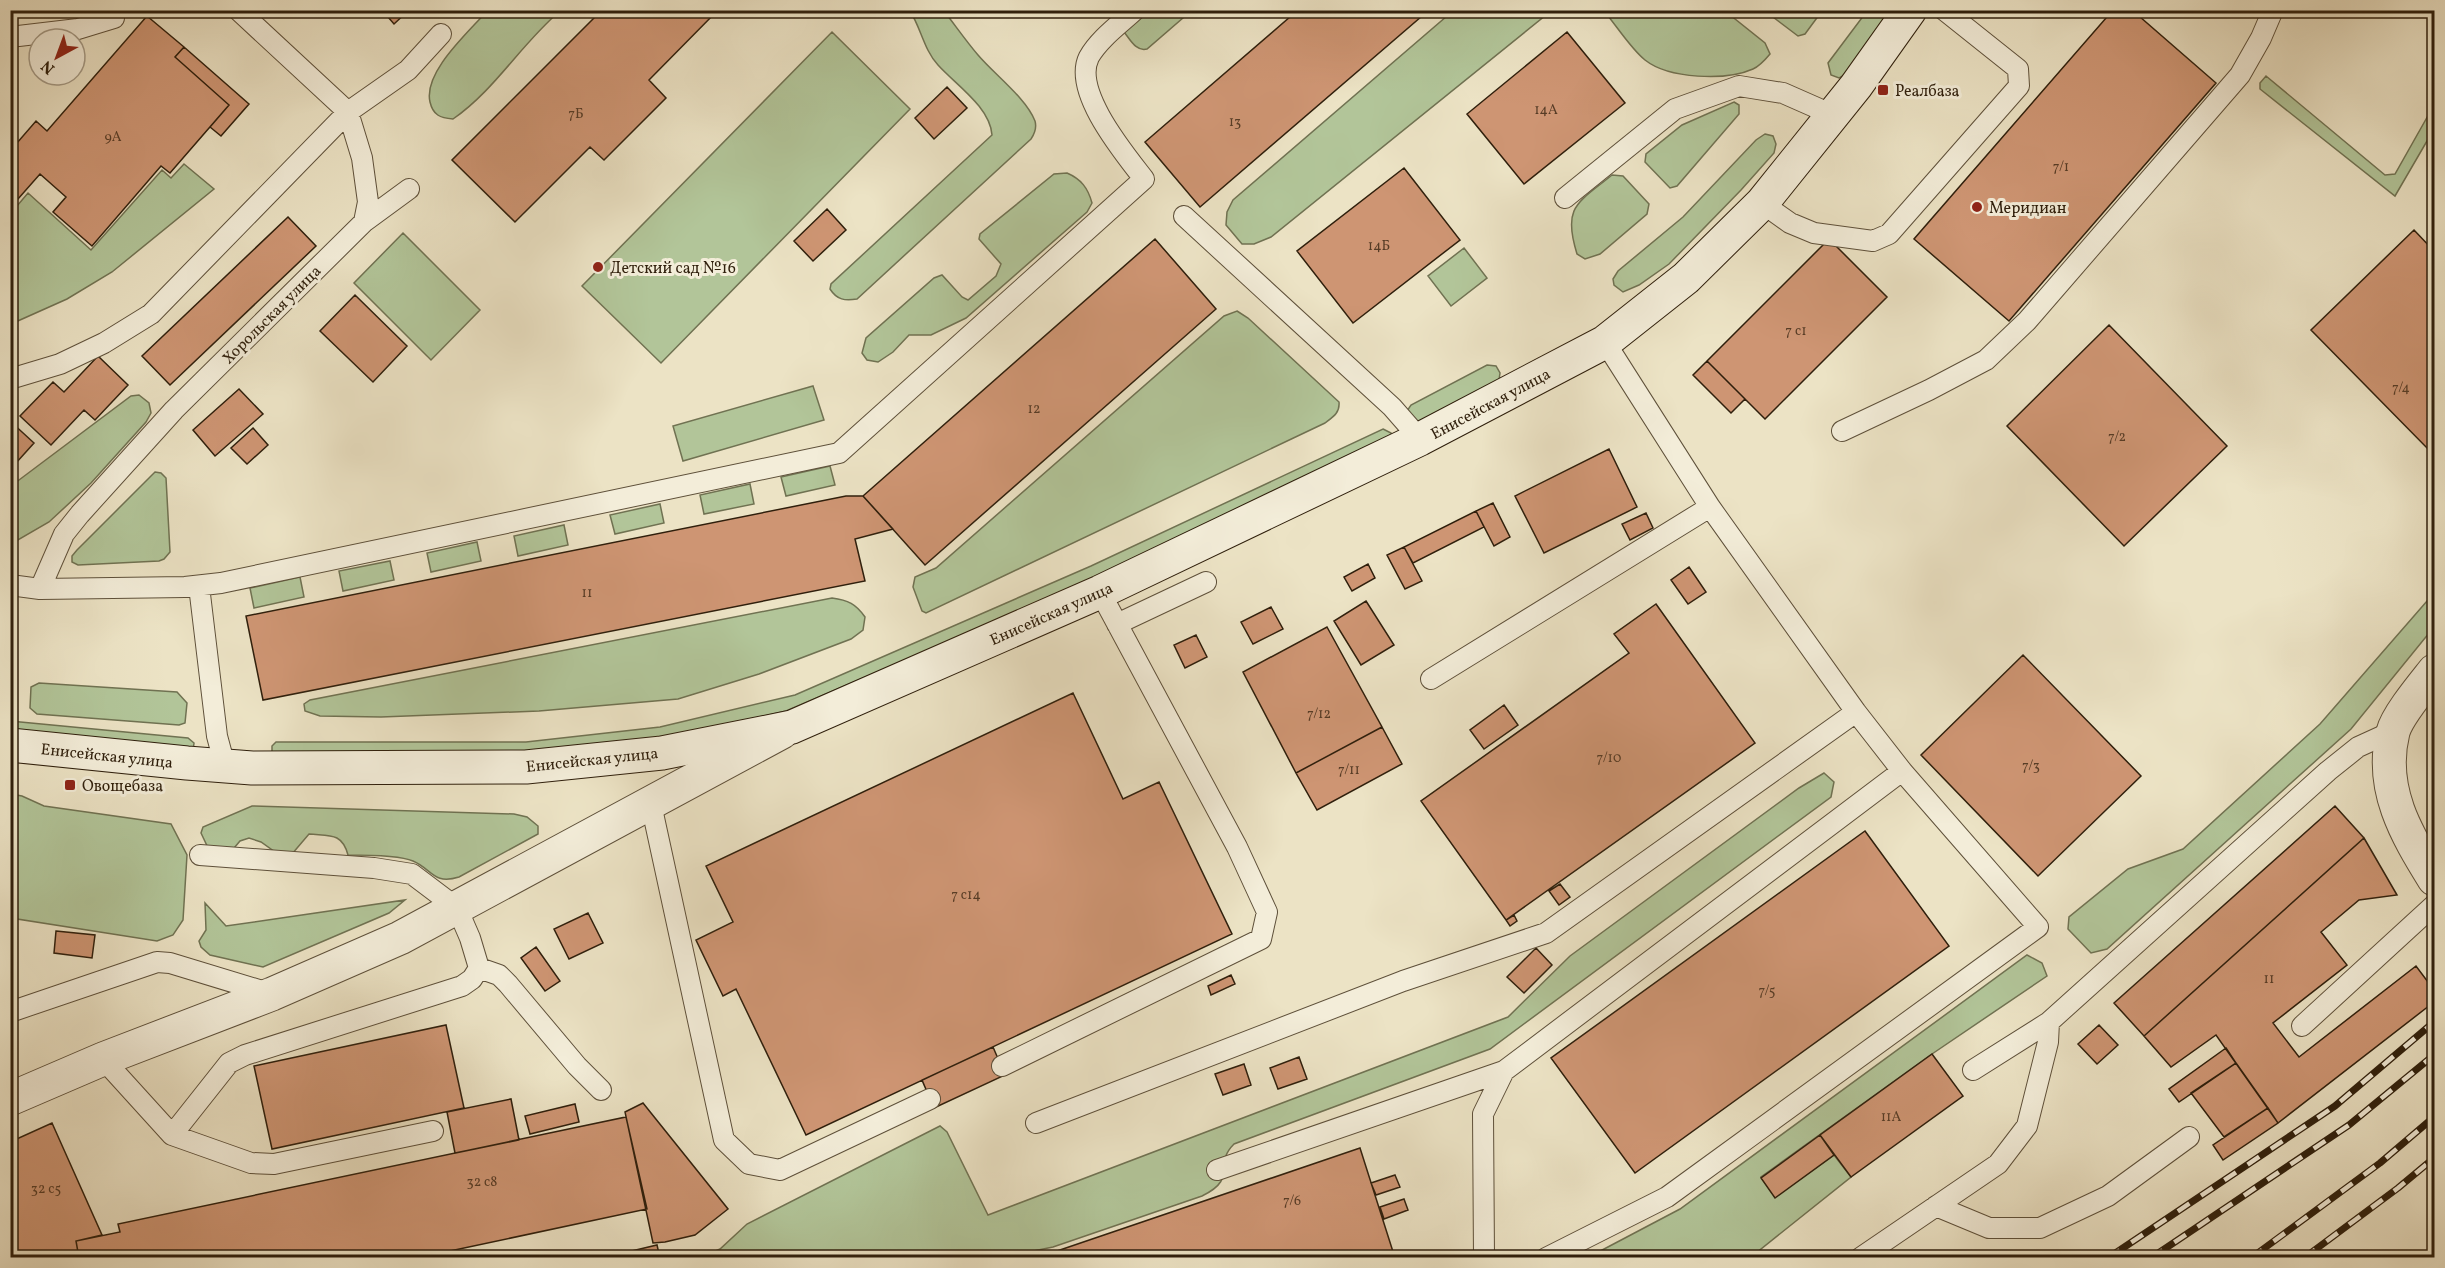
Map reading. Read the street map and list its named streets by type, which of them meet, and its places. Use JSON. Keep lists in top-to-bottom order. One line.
{"streets":{"main road":["Енисейская улица"],"lane":["Хорольская улица"]},"places":{"transit":["Реалбаза","Овощебаза"],"other":["Меридиан","Детский сад №16"]},"house_numbers":["14А","7Б","13","9А","7/1","14Б","7 с1","7/4","12","7/2","11","7/12","7/10","7/3","7/11","7 с14","11","7/5","11А","32 с8","32 с5","7/6"],"north":"bottom left"}
